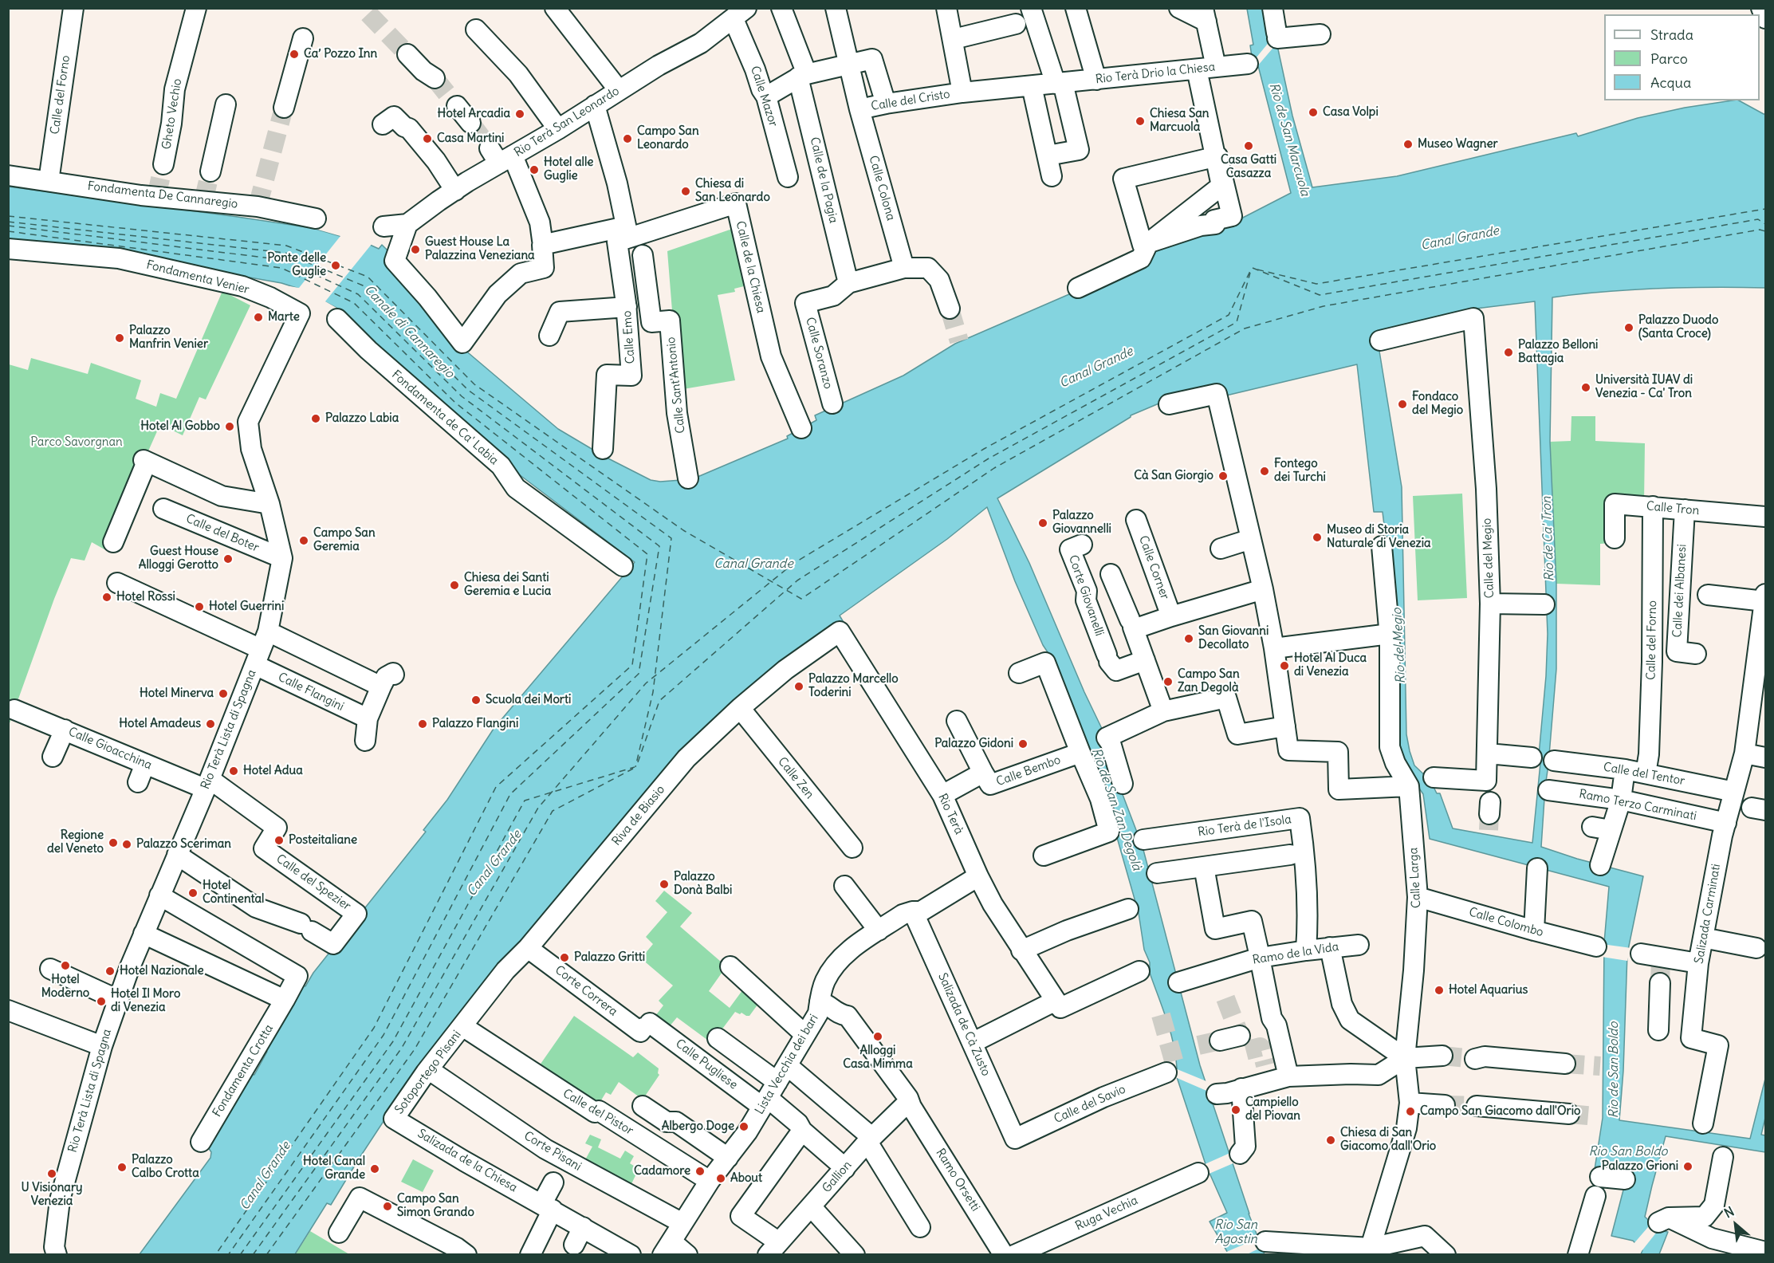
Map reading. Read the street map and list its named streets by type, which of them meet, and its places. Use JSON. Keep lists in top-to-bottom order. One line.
{"streets":{"street":["Rio Terà Drio la Chiesa","Calle del Forno","Calle Mazor","Calle del Cristo","Gheto Vechio","Rio Terà San Leonardo","Calle de la Pagia","Calle Colona","Fondamenta De Cannaregio","Calle de la Chiesa","Fondamenta Venier","Calle Emo","Calle Soranzo","Calle Sant'Antonio","Fondamenta de Ca' Labia","Calle Tron","Calle del Boter","Calle del Megio","Calle Corner","Calle dei Albanesi","Corte Giovanelli","Calle Flangini","Rio Terà Lista di Spagna","Calle Gioacchina","Calle Bembo","Calle del Tentor","Calle Zen","Ramo Terzo Carminati","Rio Terà","Riva de Biasio","Rio Terà de l'Isola","Calle Larga","Calle del Spezier","Salizada Carminati","Calle Colombo","Ramo de la Vida","Corte Correra","Salizada de Cà Zusto","Calle Pugliese","Lista Vecchia dei bari","Fondamenta Crotta","Sotoportego Pisani","Calle del Savio","Calle del Pistor","Corte Pisani","Salizada de la Chiesa","Gallion","Ramo Orsetti","Ruga Vechia"]},"crossings":[["Rio Terà Drio la Chiesa","Calle del Cristo"],["Calle del Forno","Fondamenta De Cannaregio"],["Calle del Forno","Calle Tron"],["Calle del Forno","Calle del Tentor"],["Calle Mazor","Rio Terà San Leonardo"],["Calle del Cristo","Calle Colona"],["Calle de la Pagia","Calle Soranzo"],["Calle de la Chiesa","Calle Emo"],["Calle de la Chiesa","Calle Sant'Antonio"],["Calle Emo","Calle Sant'Antonio"],["Calle Tron","Calle dei Albanesi"],["Calle Flangini","Rio Terà Lista di Spagna"],["Rio Terà Lista di Spagna","Calle Gioacchina"],["Rio Terà Lista di Spagna","Calle del Spezier"],["Rio Terà Lista di Spagna","Fondamenta Crotta"],["Calle Gioacchina","Calle del Spezier"],["Calle Bembo","Rio Terà"],["Calle del Tentor","Salizada Carminati"],["Calle Zen","Riva de Biasio"],["Ramo Terzo Carminati","Salizada Carminati"],["Rio Terà","Riva de Biasio"],["Rio Terà","Lista Vecchia dei bari"],["Riva de Biasio","Corte Correra"],["Riva de Biasio","Sotoportego Pisani"],["Riva de Biasio","Calle del Pistor"],["Rio Terà de l'Isola","Ramo de la Vida"],["Calle Larga","Calle Colombo"],["Corte Correra","Calle Pugliese"],["Salizada de Cà Zusto","Lista Vecchia dei bari"],["Salizada de Cà Zusto","Calle del Savio"],["Calle Pugliese","Lista Vecchia dei bari"],["Calle Pugliese","Gallion"],["Lista Vecchia dei bari","Calle del Pistor"],["Lista Vecchia dei bari","Corte Pisani"],["Lista Vecchia dei bari","Ramo Orsetti"],["Sotoportego Pisani","Calle del Pistor"],["Sotoportego Pisani","Corte Pisani"],["Sotoportego Pisani","Salizada de la Chiesa"],["Gallion","Ramo Orsetti"]],"water":["Rio de San Marcuola","Canal Grande","Canale di Cannaregio","Rio de Ca' Tron","Rio del Megio","Rio de San Zan Degolà","Rio de San Boldo","Rio San Boldo","Rio San Agostin"],"parks":["Parco Savorgnan"],"places":["Ca’ Pozzo Inn","Casa Volpi","Hotel Arcadia","Chiesa San Marcuola","Casa Martini","Campo San Leonardo","Museo Wagner","Casa Gatti Casazza","Hotel alle Guglie","Chiesa di San Leonardo","Guest House La Palazzina Veneziana","Ponte delle Guglie","Marte","Palazzo Duodo (Santa Croce)","Palazzo Manfrin Venier","Palazzo Belloni Battagia","Università IUAV di Venezia - Ca' Tron","Fondaco del Megio","Palazzo Labia","Hotel Al Gobbo","Fontego dei Turchi","Cà San Giorgio","Palazzo Giovannelli","Museo di Storia Naturale di Venezia","Campo San Geremia","Guest House Alloggi Gerotto","Chiesa dei Santi Geremia e Lucia","Hotel Rossi","Hotel Guerrini","San Giovanni Decollato","Hotel Al Duca di Venezia","Campo San Zan Degolà","Palazzo Marcello Toderini","Hotel Minerva","Scuola dei Morti","Hotel Amadeus","Palazzo Flangini","Palazzo Gidoni","Hotel Adua","Posteitaliane","Regione del Veneto","Palazzo Sceriman","Palazzo Donà Balbi","Hotel Continental","Palazzo Gritti","Hotel Moderno","Hotel Nazionale","Hotel Aquarius","Hotel Il Moro di Venezia","Alloggi Casa Mimma","Campiello del Piovan","Campo San Giacomo dall'Orio","Albergo Doge","Chiesa di San Giacomo dall'Orio","Palazzo Grioni","Palazzo Calbo Crotta","Hotel Canal Grande","Cadamore","U Visionary Venezia","About","Campo San Simon Grando"],"legend":["Strada","Parco","Acqua"],"north":"top left"}
